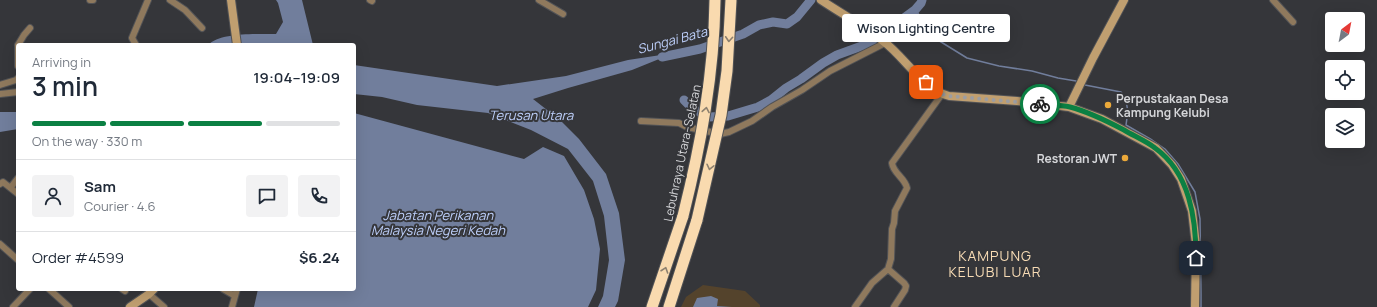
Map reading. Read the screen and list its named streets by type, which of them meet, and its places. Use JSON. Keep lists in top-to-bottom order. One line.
{"streets":{"highway":["Lebuhraya Utara–Selatan"]},"districts":["KAMPUNG KELUBI LUAR"],"water":["Sungai Bata","Terusan Utara","Jabatan Perikanan Malaysia Negeri Kedah"],"places":["Wison Lighting Centre","Perpustakaan Desa Kampung Kelubi","Restoran JWT"],"north":"top right","page":{"bubble":"Wison Lighting Centre","heading":["3 min","Arriving in","19:04–19:09"],"panel":["Sam","Courier · 4.6","Order #4599","$6.24"],"bar":"On the way · 330 m"}}
